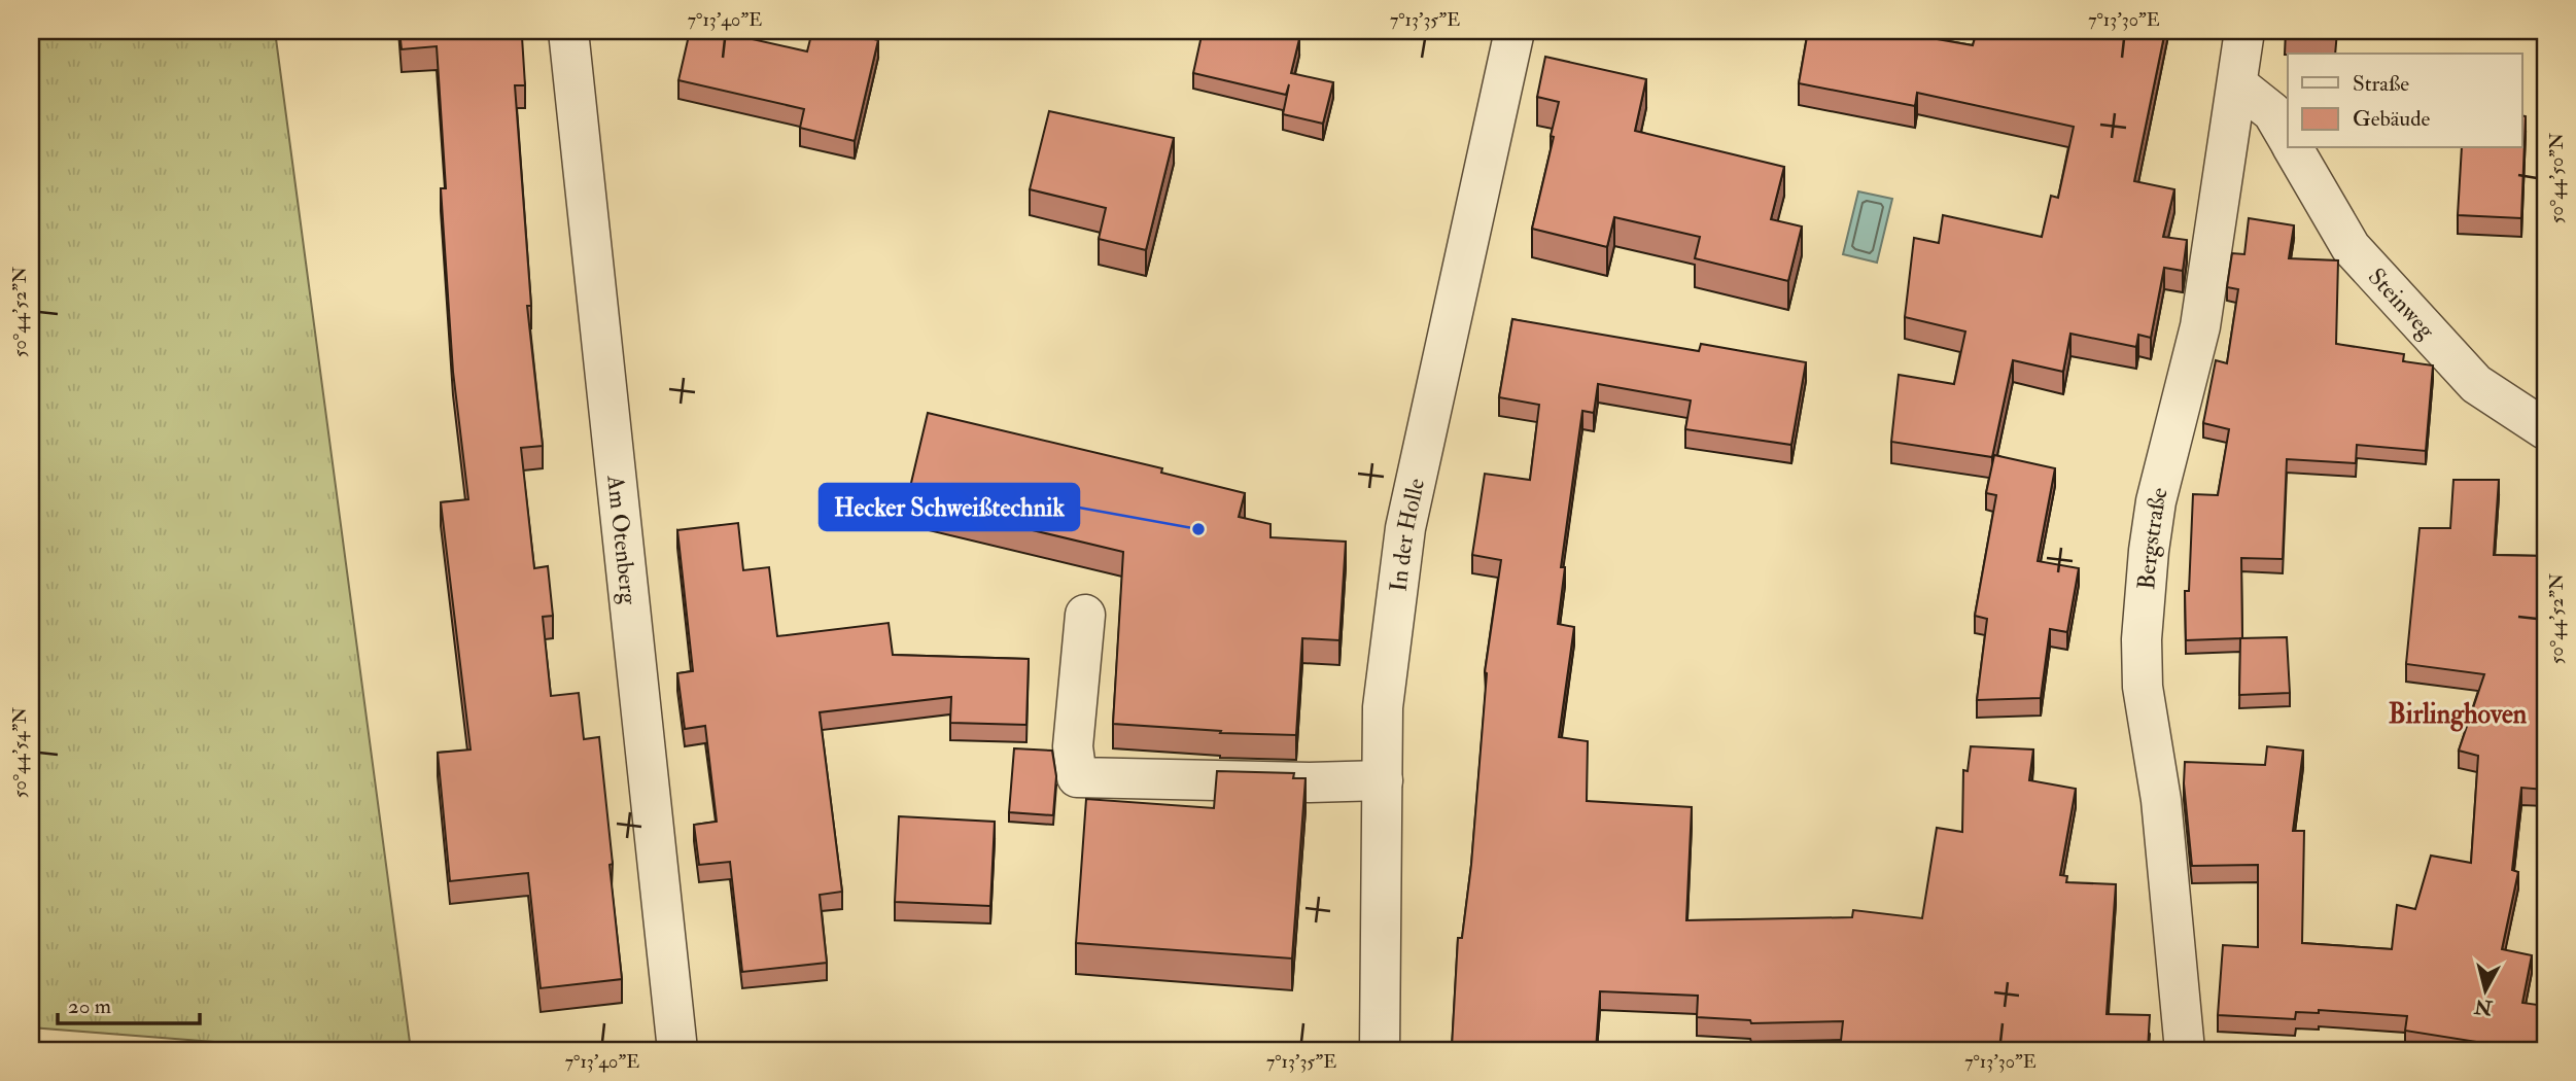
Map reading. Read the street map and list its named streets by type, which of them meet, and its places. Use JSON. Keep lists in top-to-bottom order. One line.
{"streets":{"street":["Steinweg","In der Holle","Bergstraße","Am Otenberg"]},"crossings":[["Steinweg","Bergstraße"]],"districts":["Birlinghoven"],"places":["Hecker Schweißtechnik"],"legend":["Straße","Gebäude"],"scale_bar":"20 m","north":"bottom","coordinates":["7°13'40\"E","7°13'35\"E","7°13'30\"E","50°44'50\"N","50°44'52\"N","50°44'54\"N"]}
